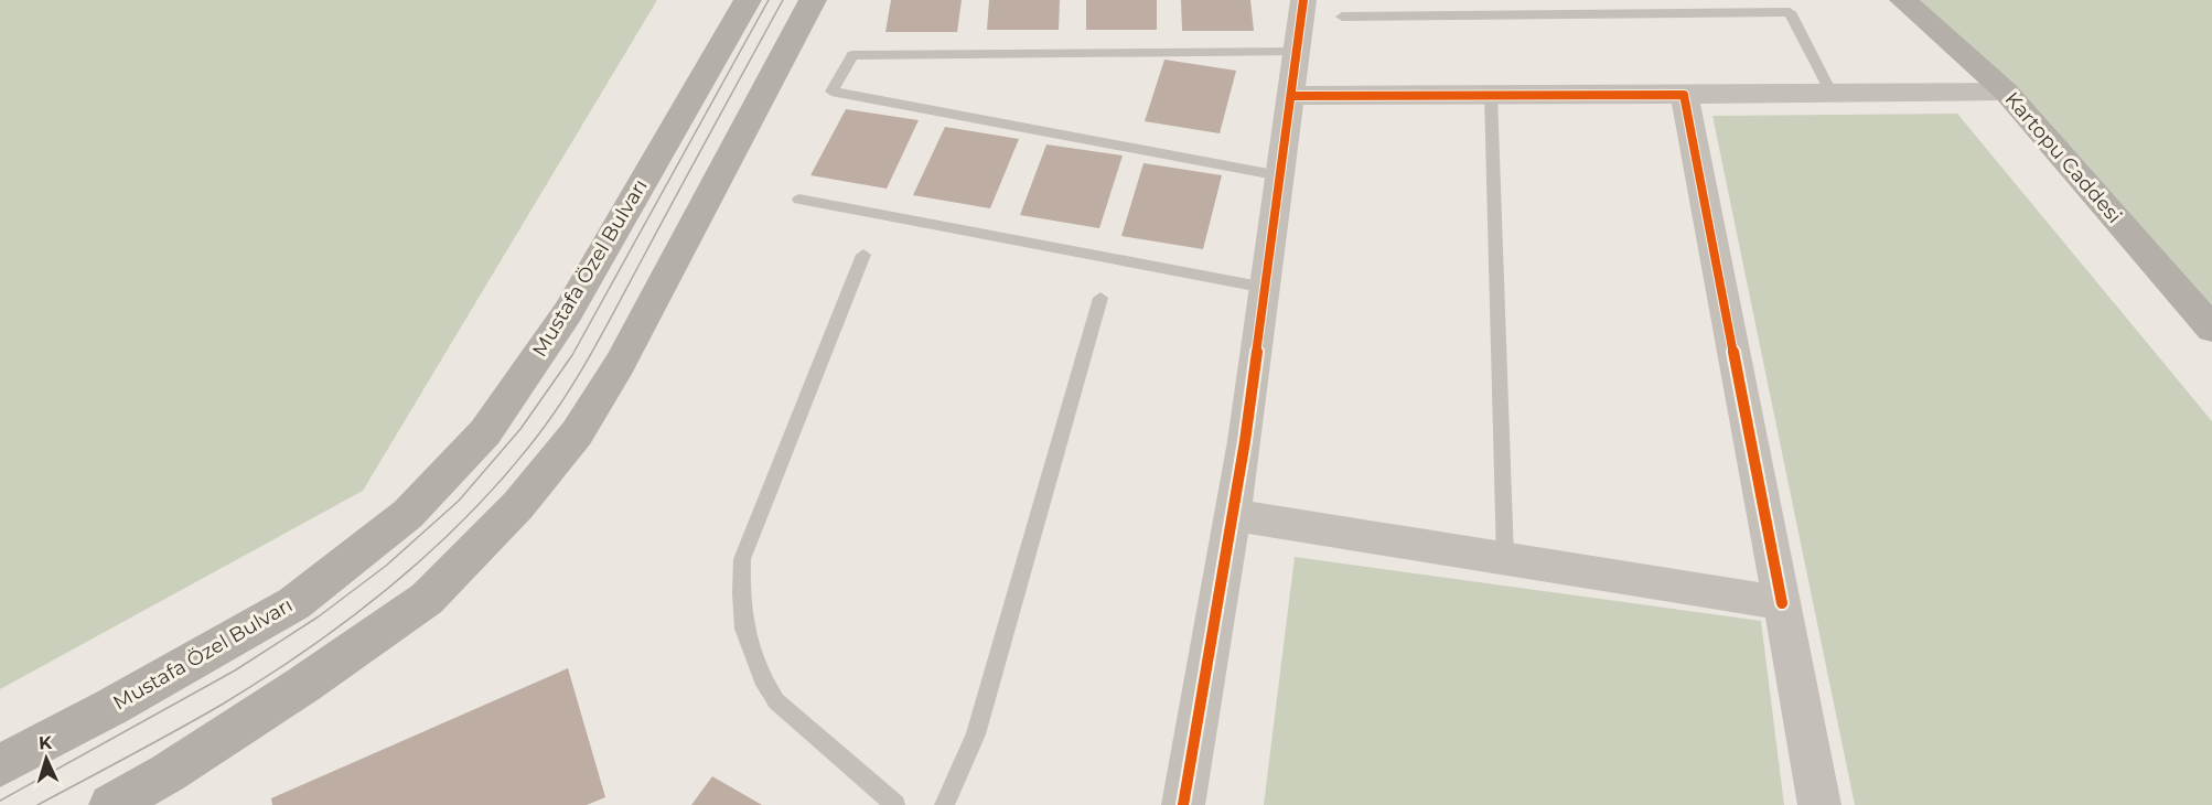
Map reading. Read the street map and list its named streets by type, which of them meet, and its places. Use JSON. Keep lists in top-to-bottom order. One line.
{"streets":{"main road":["Kartopu Caddesi","Mustafa Özel Bulvarı"]},"north":"top"}
